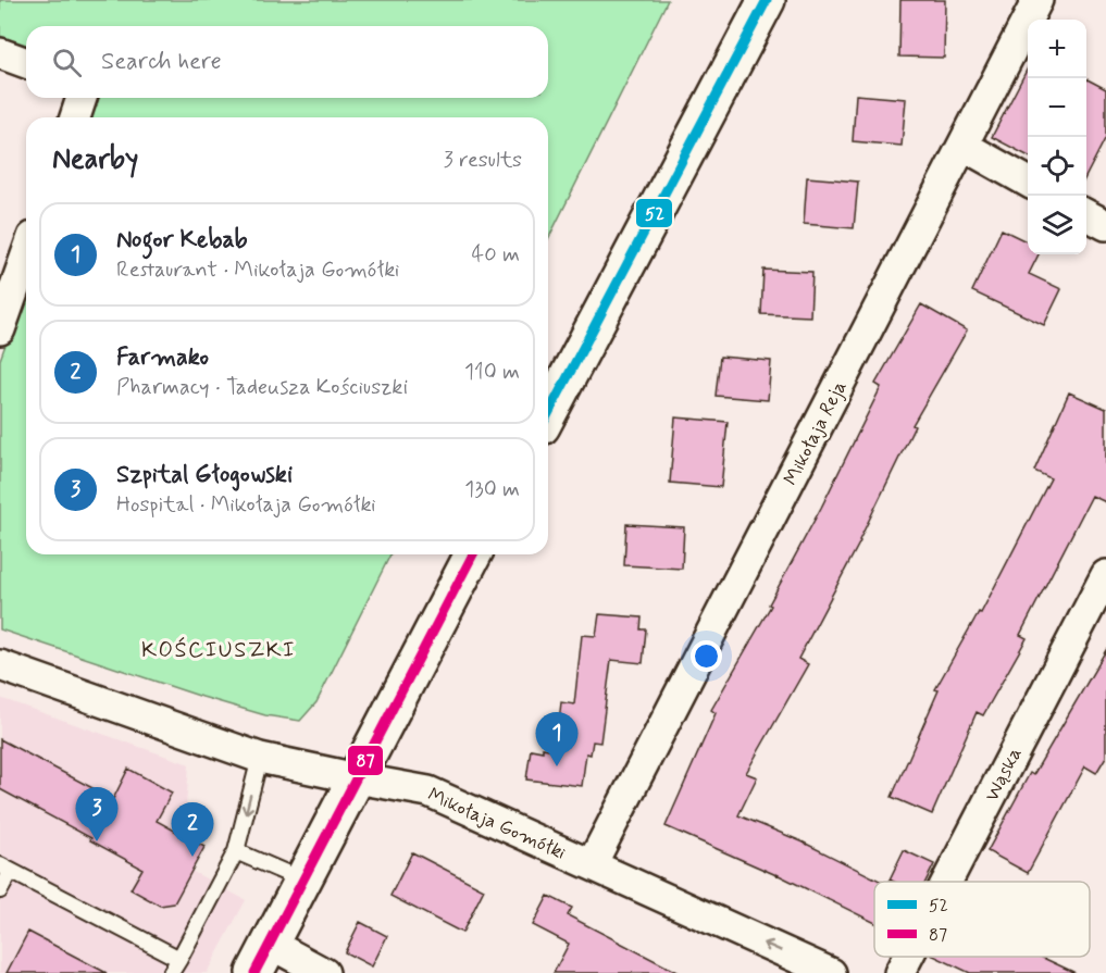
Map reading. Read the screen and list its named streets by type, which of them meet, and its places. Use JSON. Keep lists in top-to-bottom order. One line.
{"streets":{"street":["Mikołaja Reja","Wąska","Mikołaja Gomółki"]},"crossings":[["Mikołaja Reja","Mikołaja Gomółki"]],"districts":["KOŚCIUSZKI"],"lines":["transit line 52","transit line 87"],"legend":["52","87"],"page":{"map_buttons":["+","−"],"search":"Search here","heading":["Nearby","3 results"],"list":[{"mark":"1","name":"Nogor Kebab","note":"Restaurant · Mikołaja Gomółki","value":"40 m"},{"mark":"2","name":"Farmako","note":"Pharmacy · Tadeusza Kościuszki","value":"110 m"},{"mark":"3","name":"Szpital Głogowski","note":"Hospital · Mikołaja Gomółki","value":"130 m"}],"pins":["1","3","2"]}}
